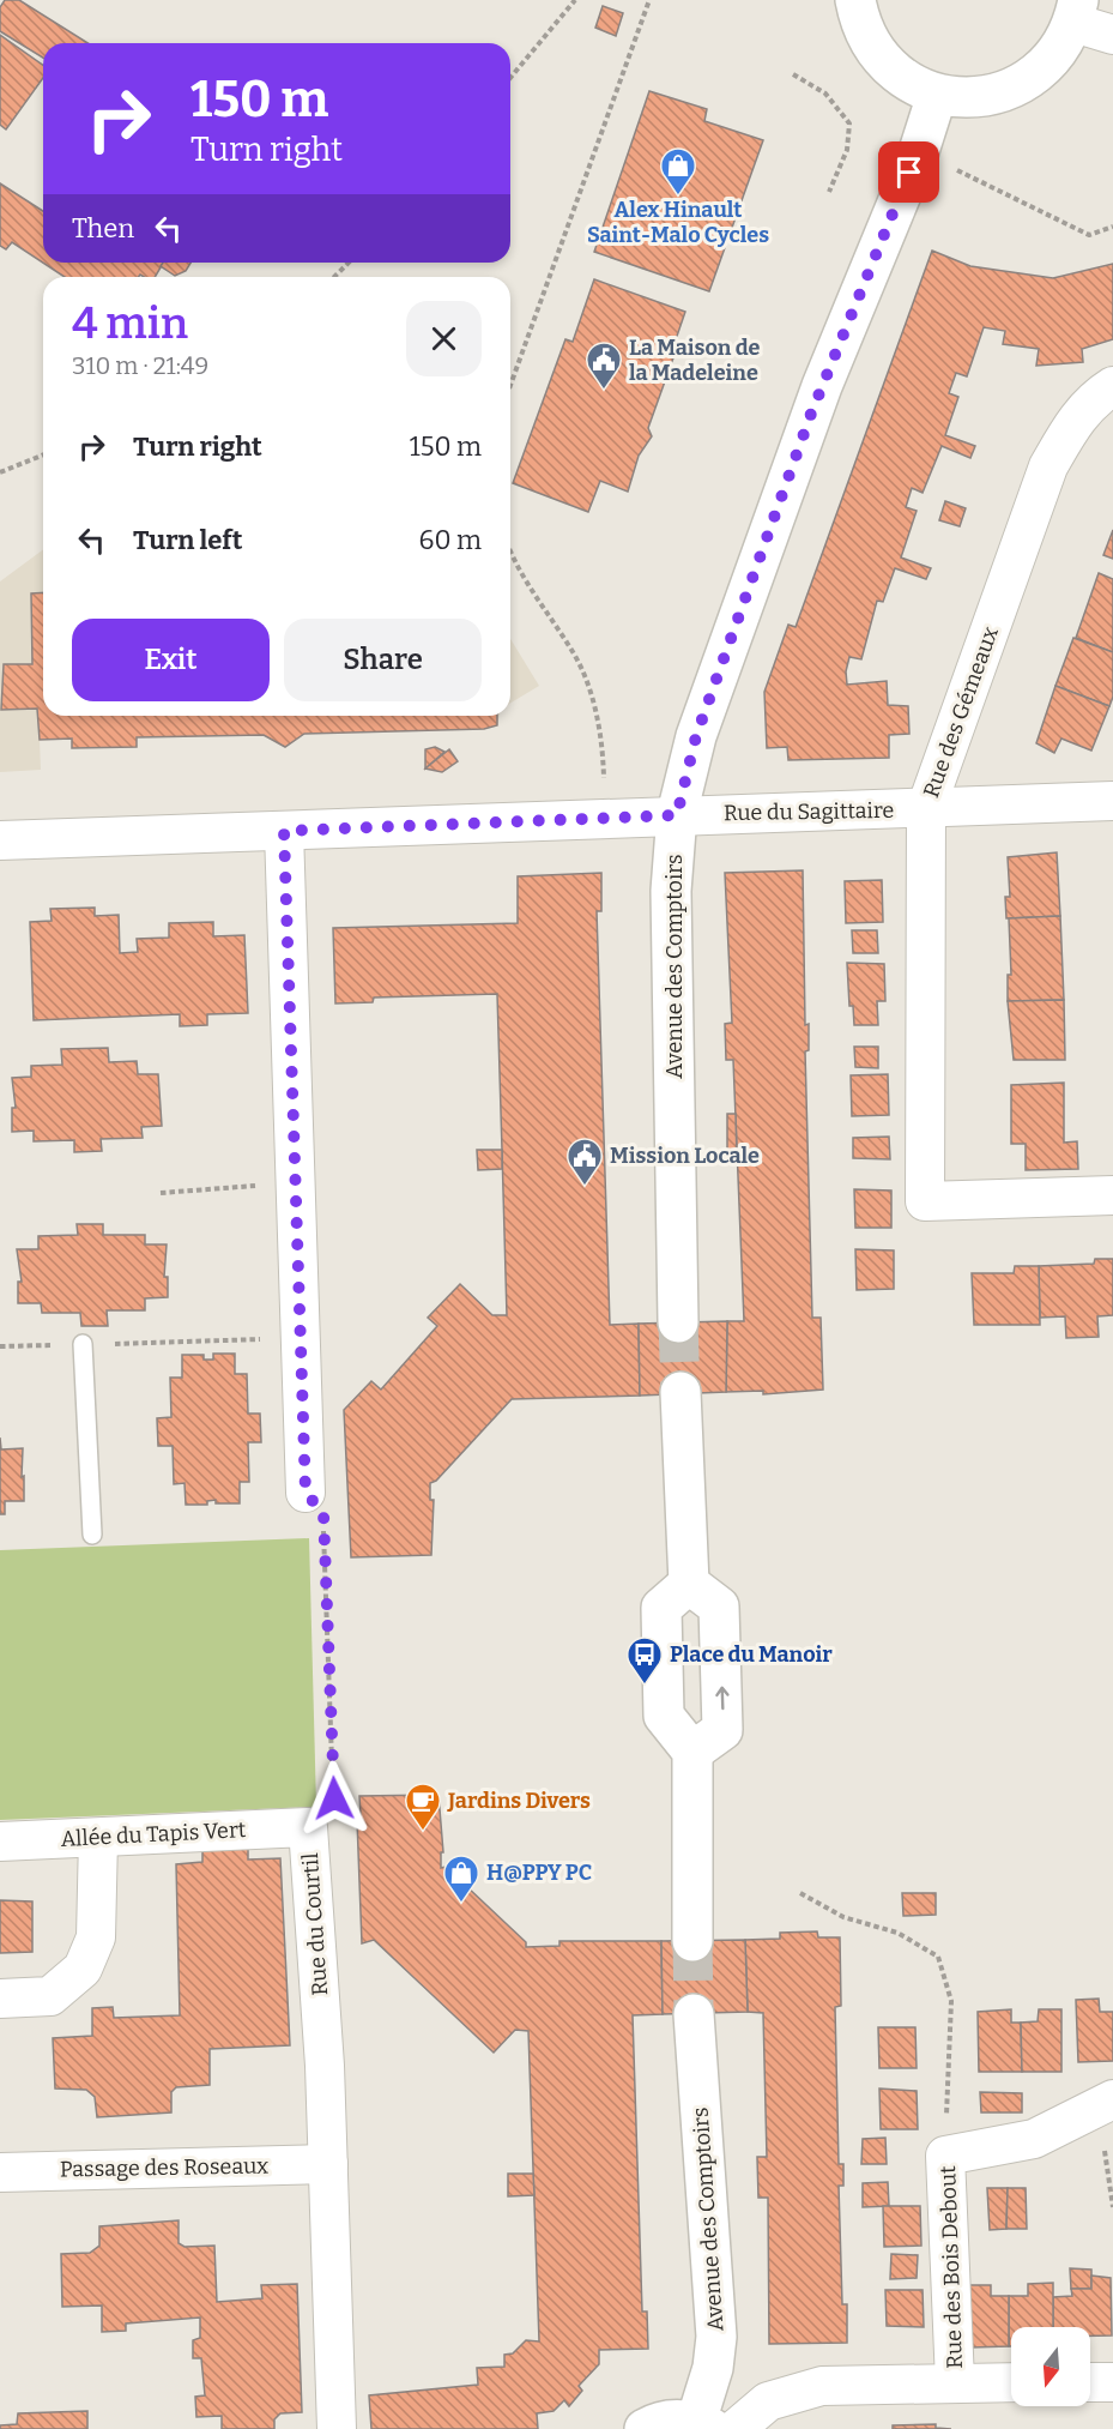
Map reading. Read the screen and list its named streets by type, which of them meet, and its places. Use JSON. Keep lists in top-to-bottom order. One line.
{"streets":{"street":["Rue des Gémeaux","Rue du Sagittaire","Avenue des Comptoirs","Allée du Tapis Vert","Rue du Courtil","Passage des Roseaux","Rue des Bois Debout"]},"crossings":[["Rue des Gémeaux","Rue du Sagittaire"],["Rue du Sagittaire","Avenue des Comptoirs"],["Allée du Tapis Vert","Rue du Courtil"],["Rue du Courtil","Passage des Roseaux"]],"places":{"shop":["Alex Hinault Saint-Malo Cycles","H@PPY PC"],"public building":["La Maison de la Madeleine","Mission Locale"],"bus stop":["Place du Manoir"],"cafe":["Jardins Divers"]},"north":"bottom","page":{"turn":["150 m","Turn right"],"then":"Then","heading":["4 min","310 m · 21:49"],"list":[{"name":"Turn right","value":"150 m"},{"name":"Turn left","value":"60 m"}],"buttons":["Exit","Share"]}}
